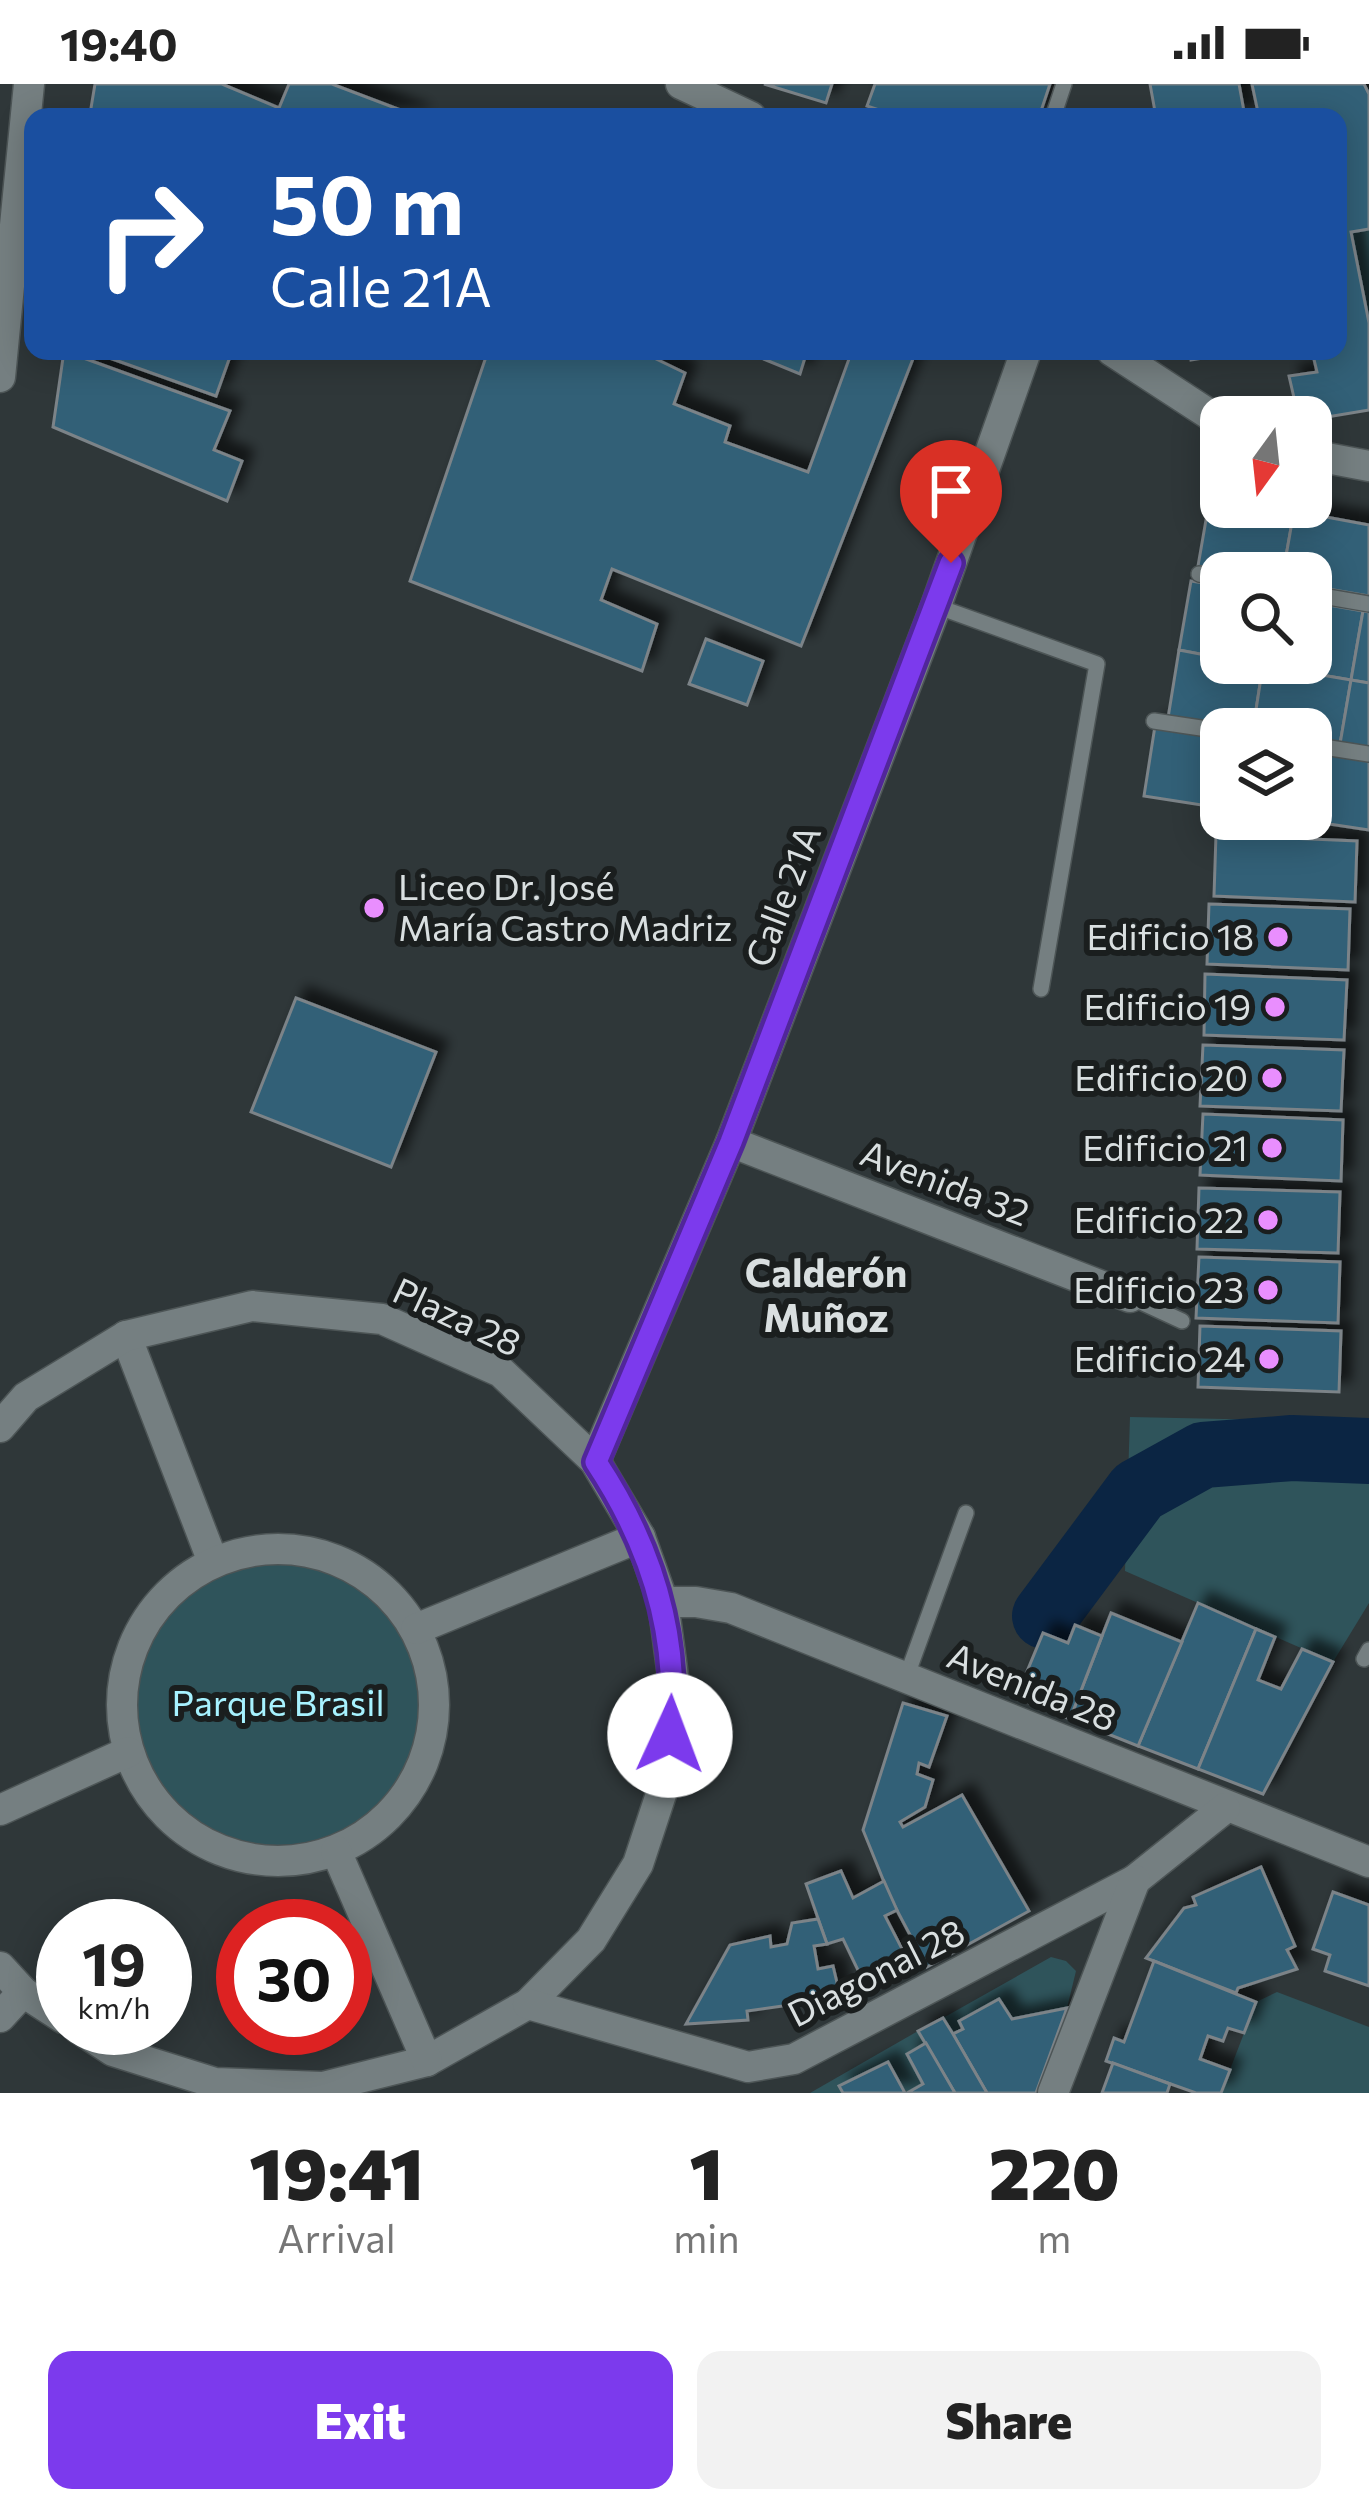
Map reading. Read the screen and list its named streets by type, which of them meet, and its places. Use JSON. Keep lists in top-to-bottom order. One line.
{"streets":{"street":["Calle 21A","Avenida 32","Plaza 28","Avenida 28","Diagonal 28"]},"crossings":[["Calle 21A","Avenida 32"],["Calle 21A","Plaza 28"],["Plaza 28","Avenida 28"],["Plaza 28","Diagonal 28"],["Avenida 28","Diagonal 28"]],"districts":["Calderón Muñoz"],"parks":["Parque Brasil"],"places":["Liceo Dr. José María Castro Madriz","Edificio 18","Edificio 19","Edificio 20","Edificio 21","Edificio 22","Edificio 23","Edificio 24"],"north":"bottom","page":{"status":"19:40","turn":["50 m","Calle 21A"],"speed":"19 km/h","limit":"30","eta":["19:41","Arrival","1","min","220","m"],"buttons":["Exit","Share"]}}
